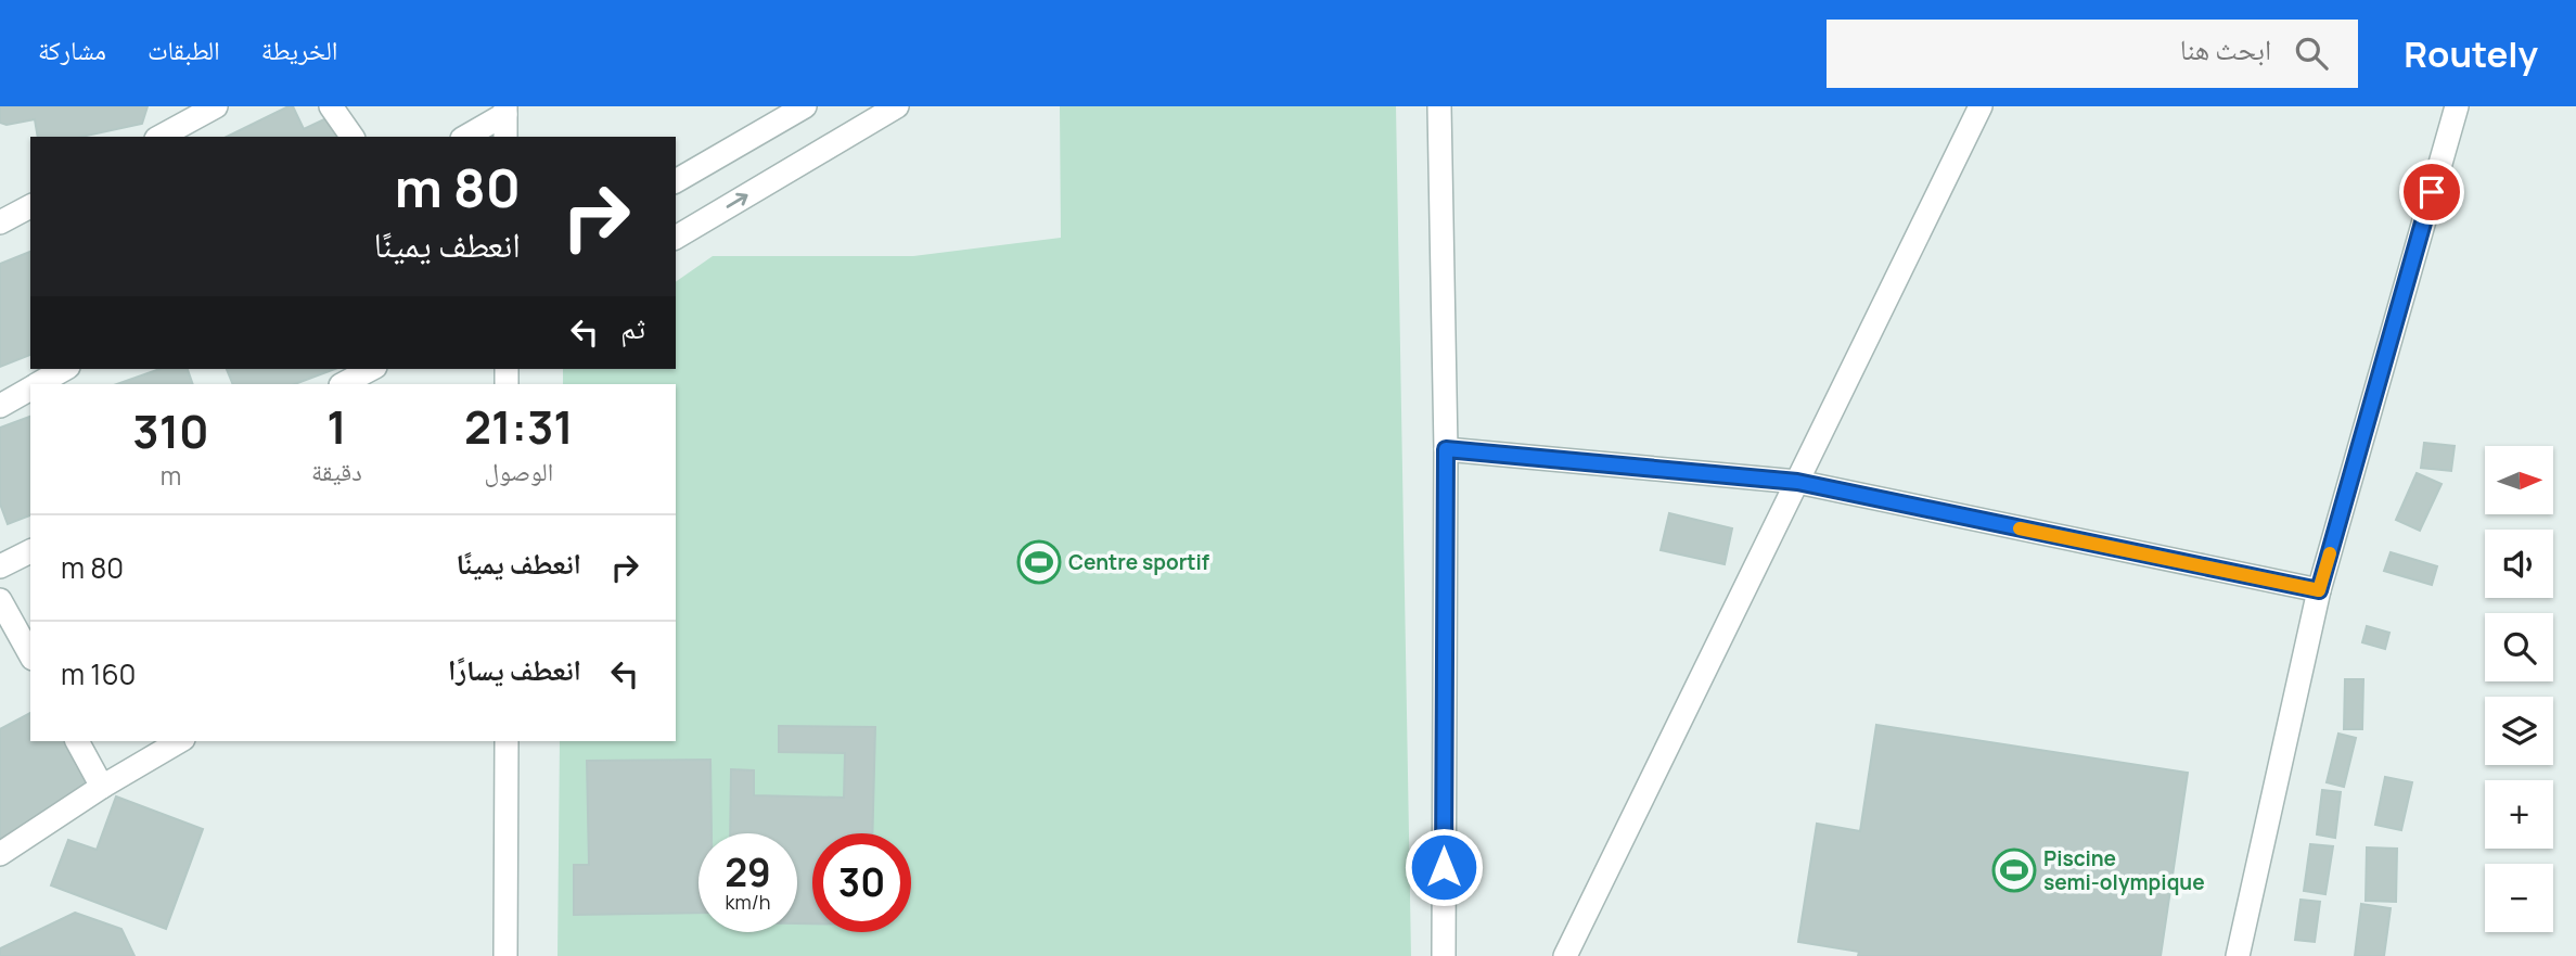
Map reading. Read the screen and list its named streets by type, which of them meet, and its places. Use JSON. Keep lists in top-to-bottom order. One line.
{"places":{"sports":["Centre sportif","Piscine semi-olympique"]},"north":"right","page":{"header":"Routely","search":"ابحث هنا","nav":["الخريطة","الطبقات","مشاركة"],"turn":["80 m","انعطف يمينًا"],"then":"ثم","eta":["21:31","الوصول","1","دقيقة","310","m"],"map_buttons":["+","−"],"list":[{"name":"انعطف يمينًا","value":"80 m"},{"name":"انعطف يسارًا","value":"160 m"}],"speed":"29 km/h","limit":"30"}}
